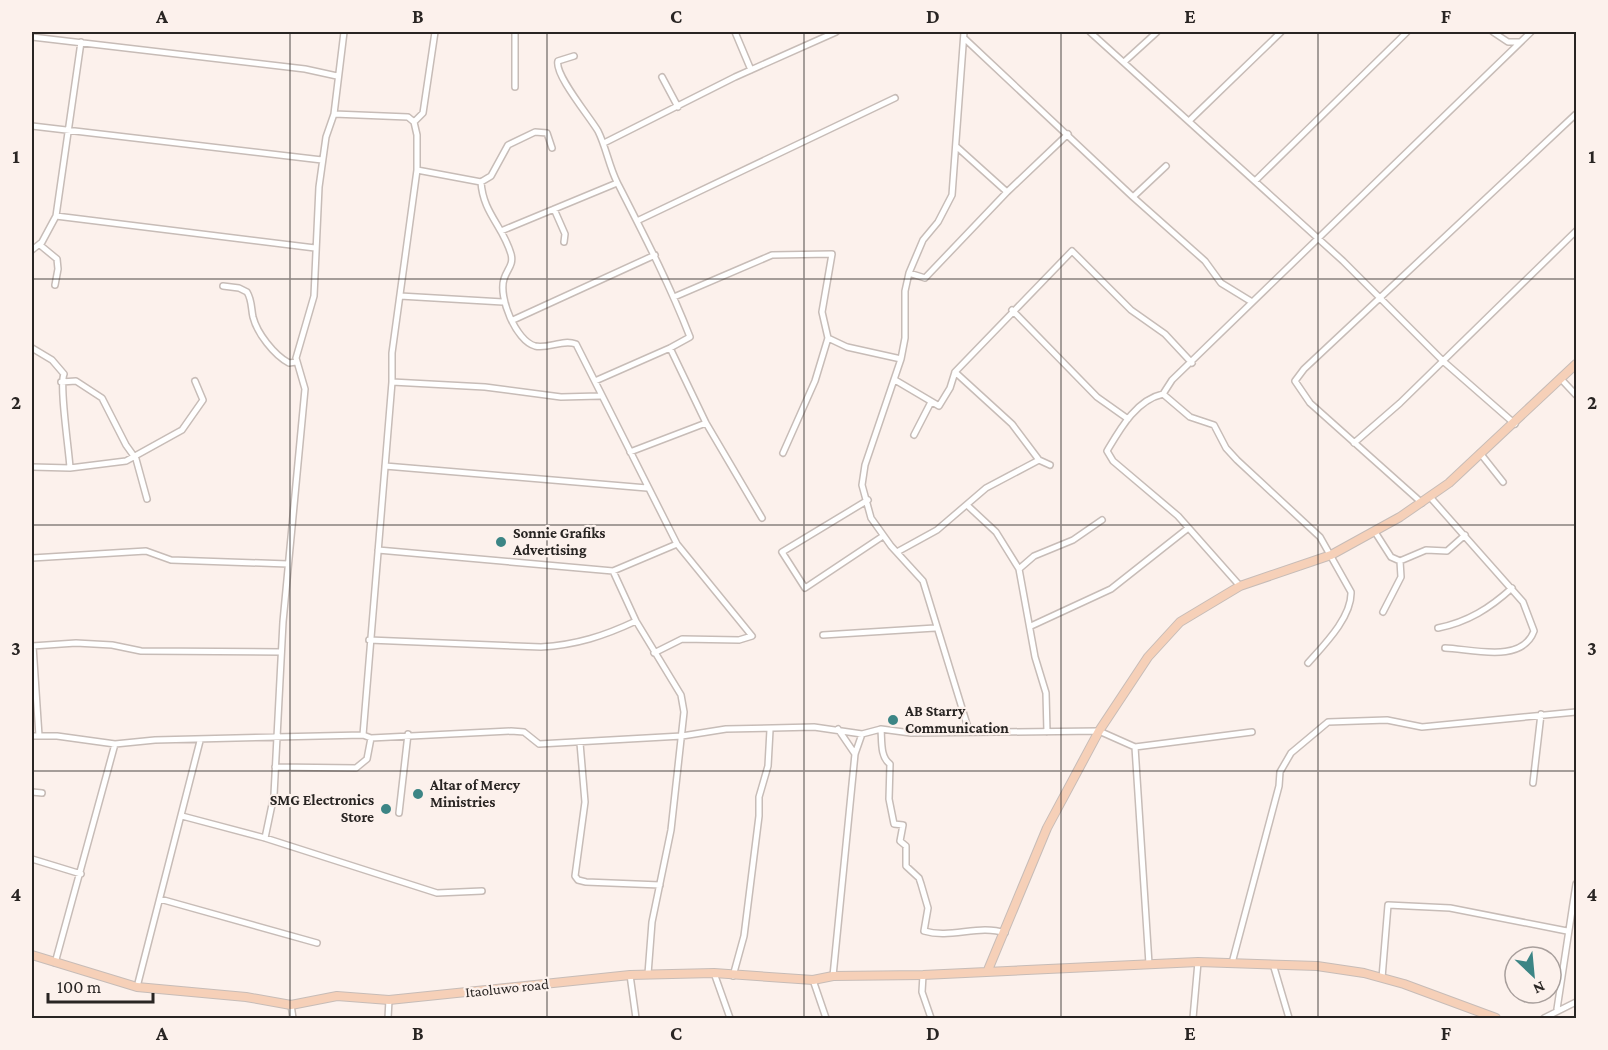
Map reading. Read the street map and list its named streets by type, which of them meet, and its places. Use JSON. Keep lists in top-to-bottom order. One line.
{"streets":{"street":["Itaoluwo road"]},"places":["Sonnie Grafiks Advertising","AB Starry Communication","Altar of Mercy Ministries","SMG Electronics Store"],"scale_bar":"100 m","north":"bottom right","grid":{"columns":["A","B","C","D","E","F"],"rows":["1","2","3","4"]}}
